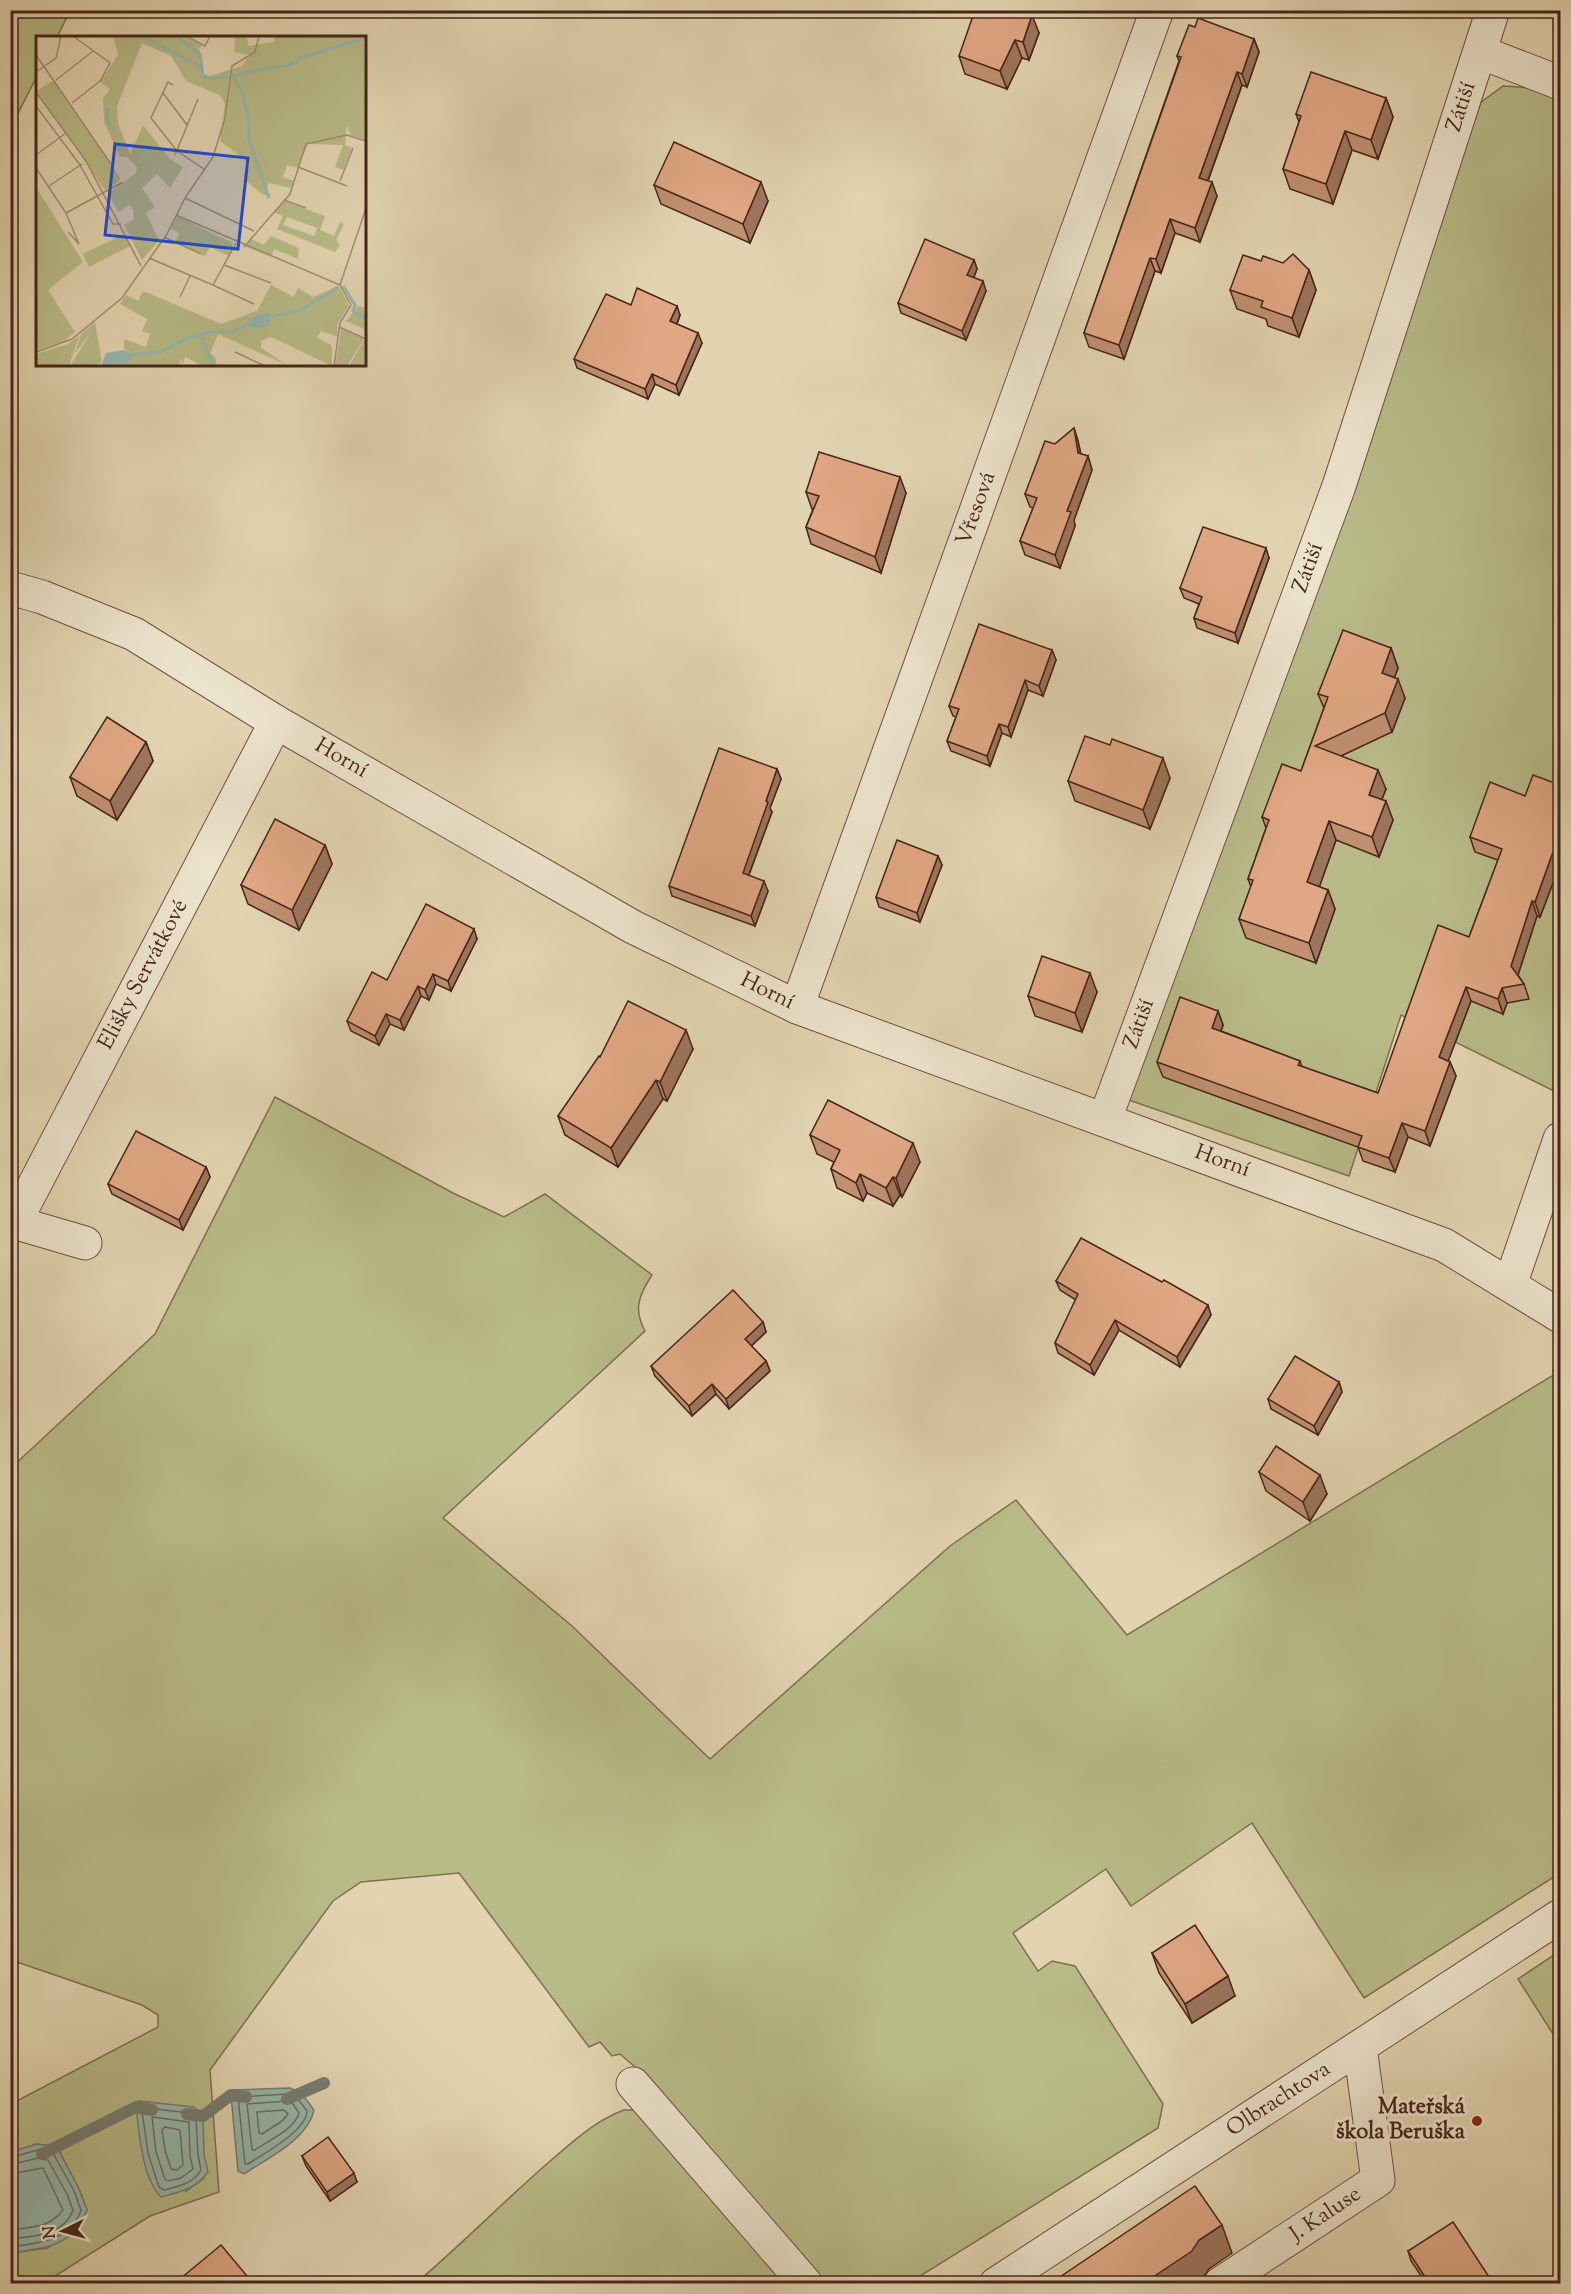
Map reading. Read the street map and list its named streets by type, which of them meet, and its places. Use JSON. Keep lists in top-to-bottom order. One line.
{"streets":{"street":["Zátiší","Vřesová","Horní","Elišky Servátkové","Olbrachtova","J. Kaluse"]},"crossings":[["Zátiší","Horní"],["Vřesová","Horní"],["Horní","Elišky Servátkové"],["Olbrachtova","J. Kaluse"]],"places":["Mateřská škola Beruška"],"north":"left"}
